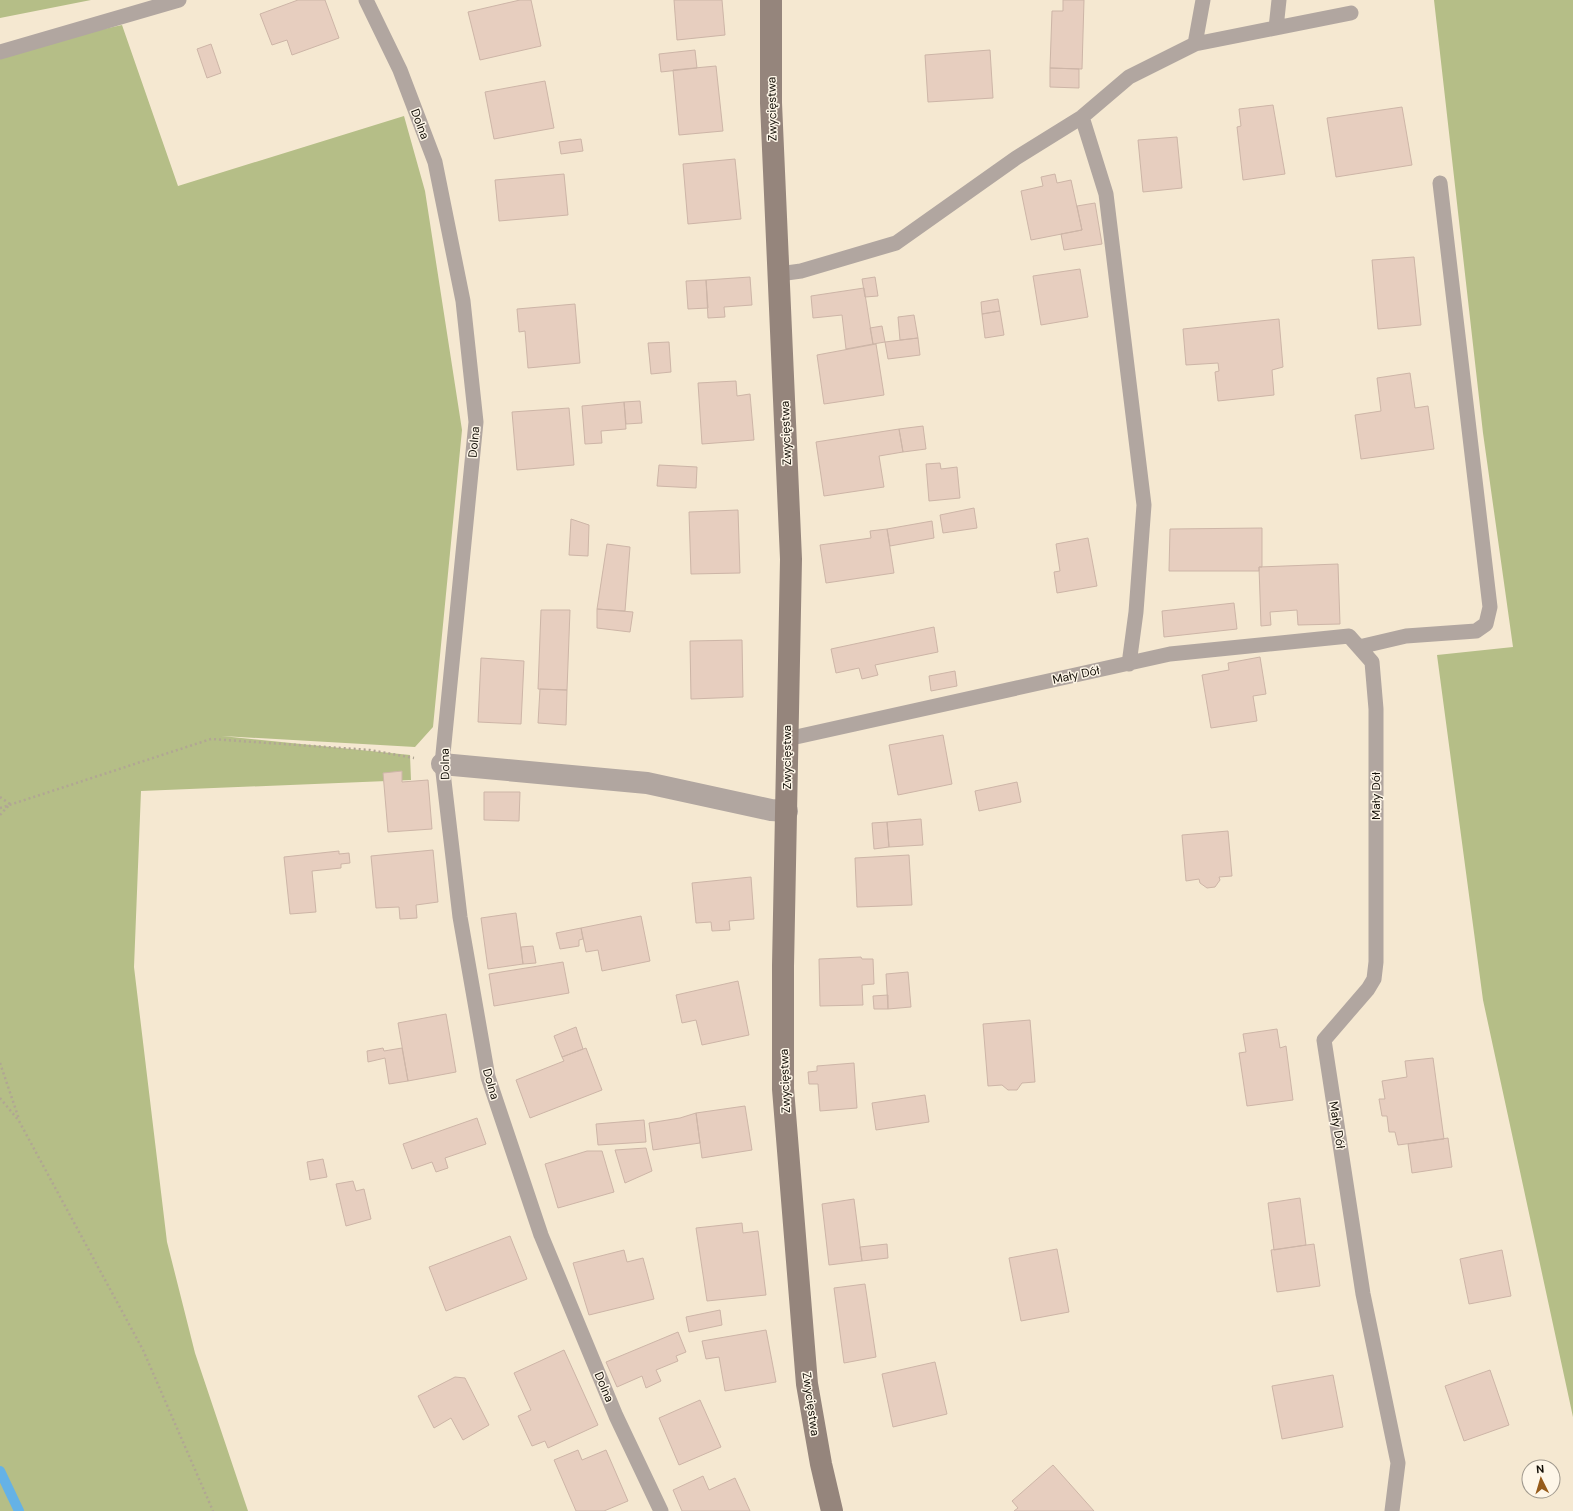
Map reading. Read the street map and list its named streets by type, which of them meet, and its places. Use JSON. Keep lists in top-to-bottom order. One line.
{"streets":{"street":["Zwycięstwa"],"lane":["Dolna","Mały Dół"]},"crossings":[["Zwycięstwa","Mały Dół"]],"north":"top"}
